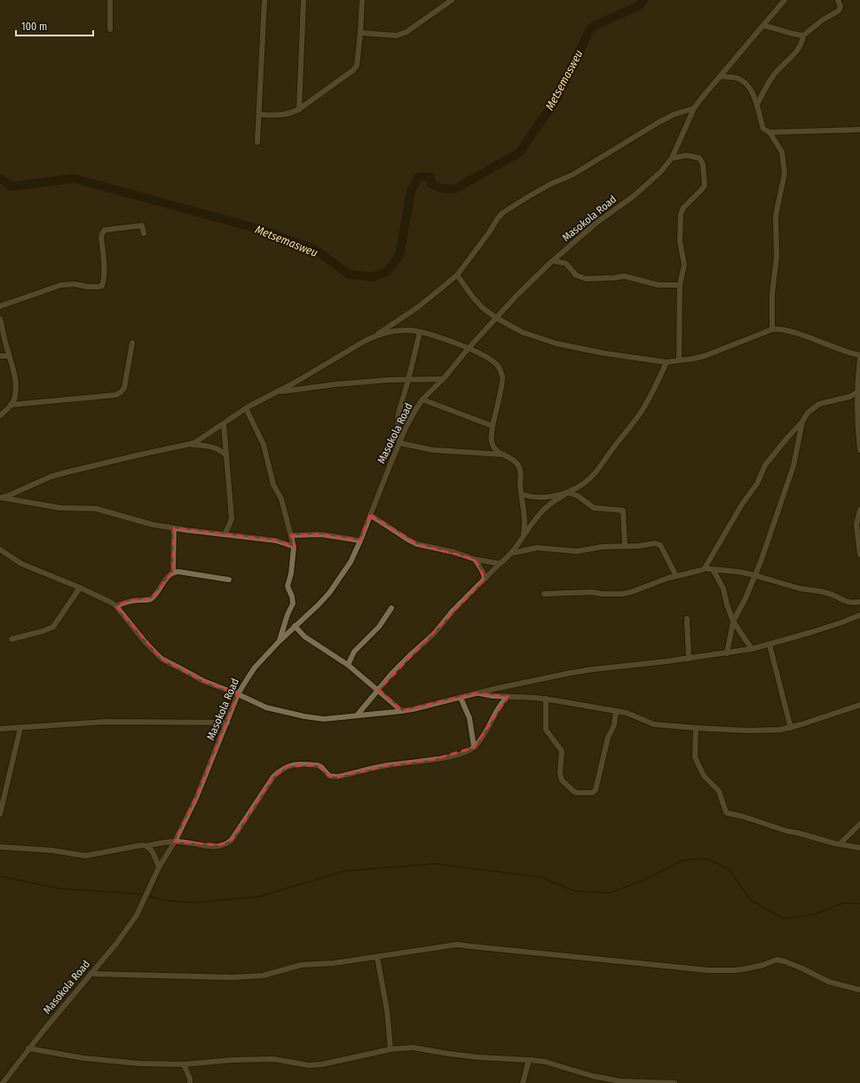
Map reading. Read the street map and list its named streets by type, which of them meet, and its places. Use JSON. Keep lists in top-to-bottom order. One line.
{"streets":{"street":["Masokola Road"]},"water":["Metsemasweu"],"scale_bar":"100 m"}
